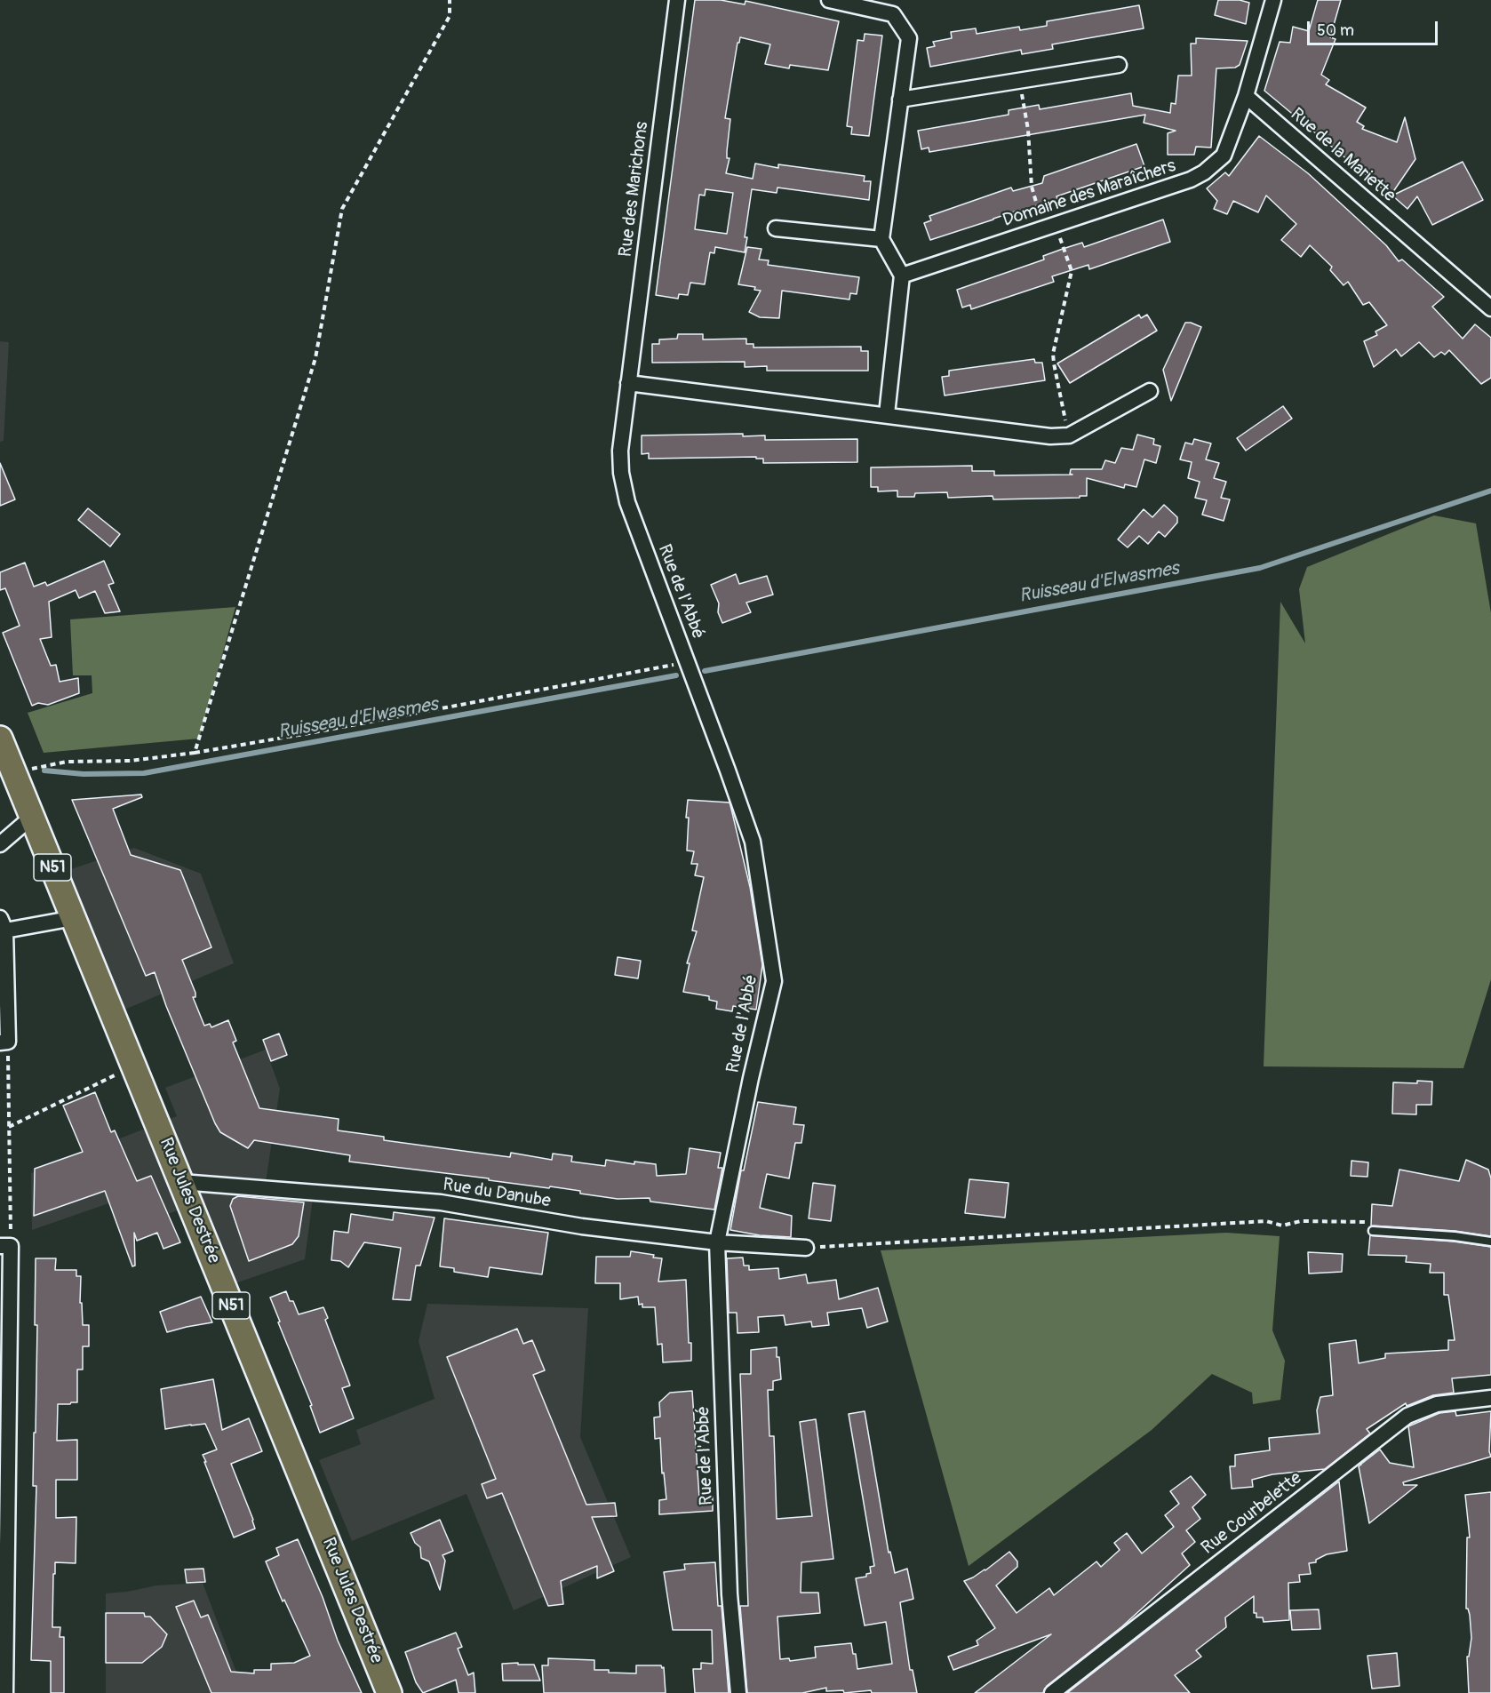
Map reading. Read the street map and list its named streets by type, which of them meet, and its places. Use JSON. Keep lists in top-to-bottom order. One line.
{"streets":{"main road":["N51","Rue Jules Destrée"],"street":["Rue de la Mariette","Rue des Marichons","Domaine des Maraîchers","Rue de l'Abbé","Rue du Danube","Rue Courbelette"]},"crossings":[["Rue de la Mariette","Domaine des Maraîchers"],["Rue des Marichons","Rue de l'Abbé"],["Rue de l'Abbé","Rue du Danube"],["Rue du Danube","Rue Jules Destrée"]],"water":["Ruisseau d'Elwasmes"],"scale_bar":"50 m"}
